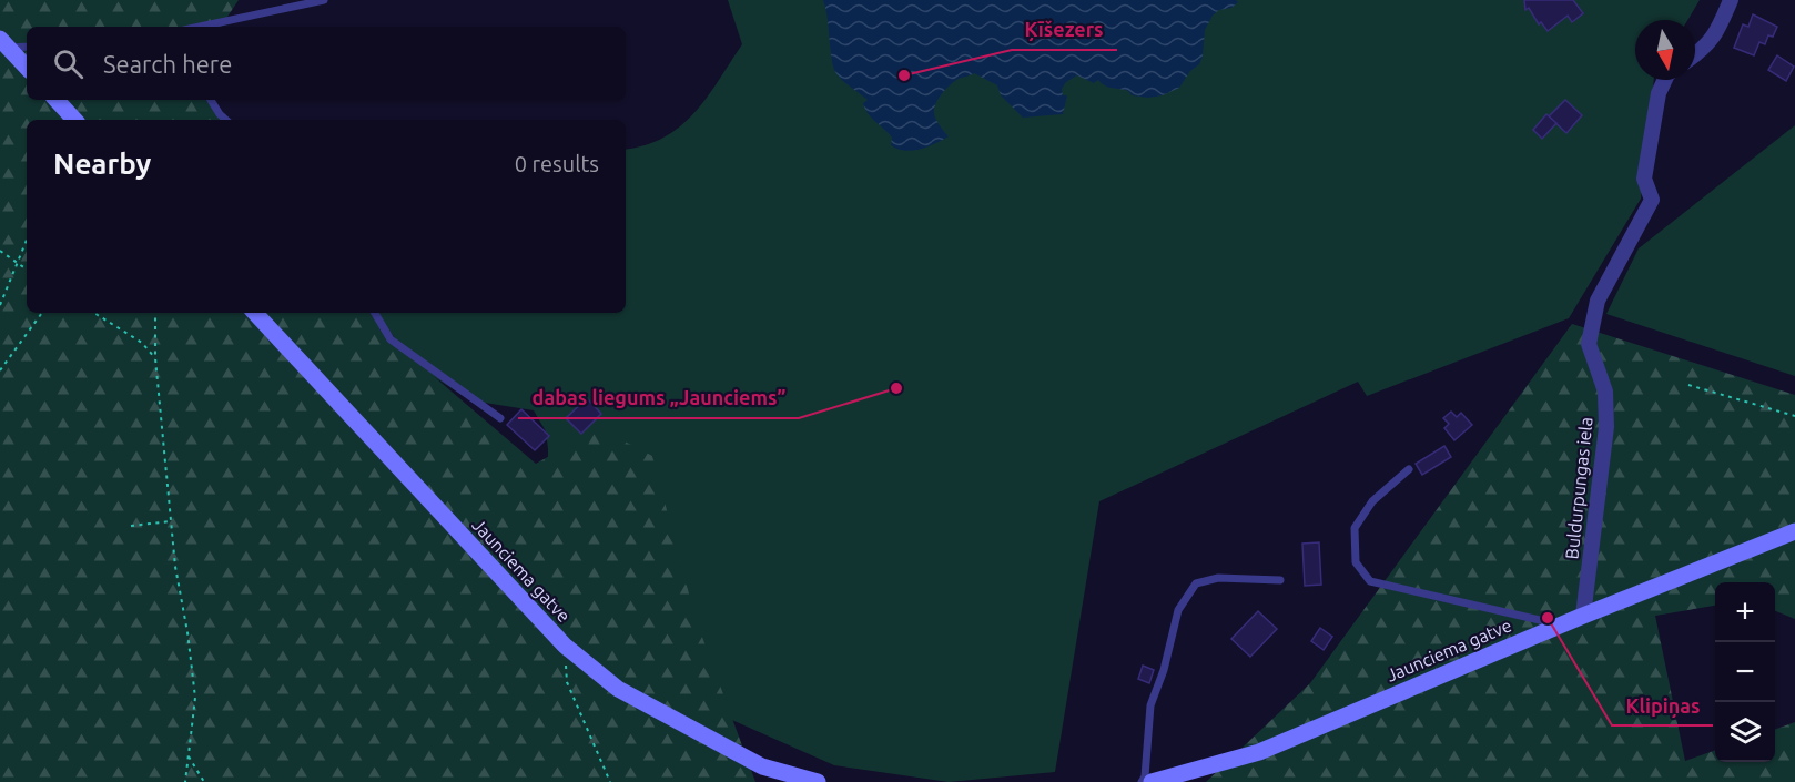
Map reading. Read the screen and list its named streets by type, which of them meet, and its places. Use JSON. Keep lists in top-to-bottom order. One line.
{"streets":{"main road":["Jaunciema gatve"],"street":["Buldurpungas iela"]},"crossings":[["Buldurpungas iela","Jaunciema gatve"]],"places":["Ķīšezers","dabas liegums „Jaunciems”","Klipiņas"],"north":"bottom","page":{"search":"Search here","heading":["Nearby","0 results"],"map_buttons":["+","−"]}}
